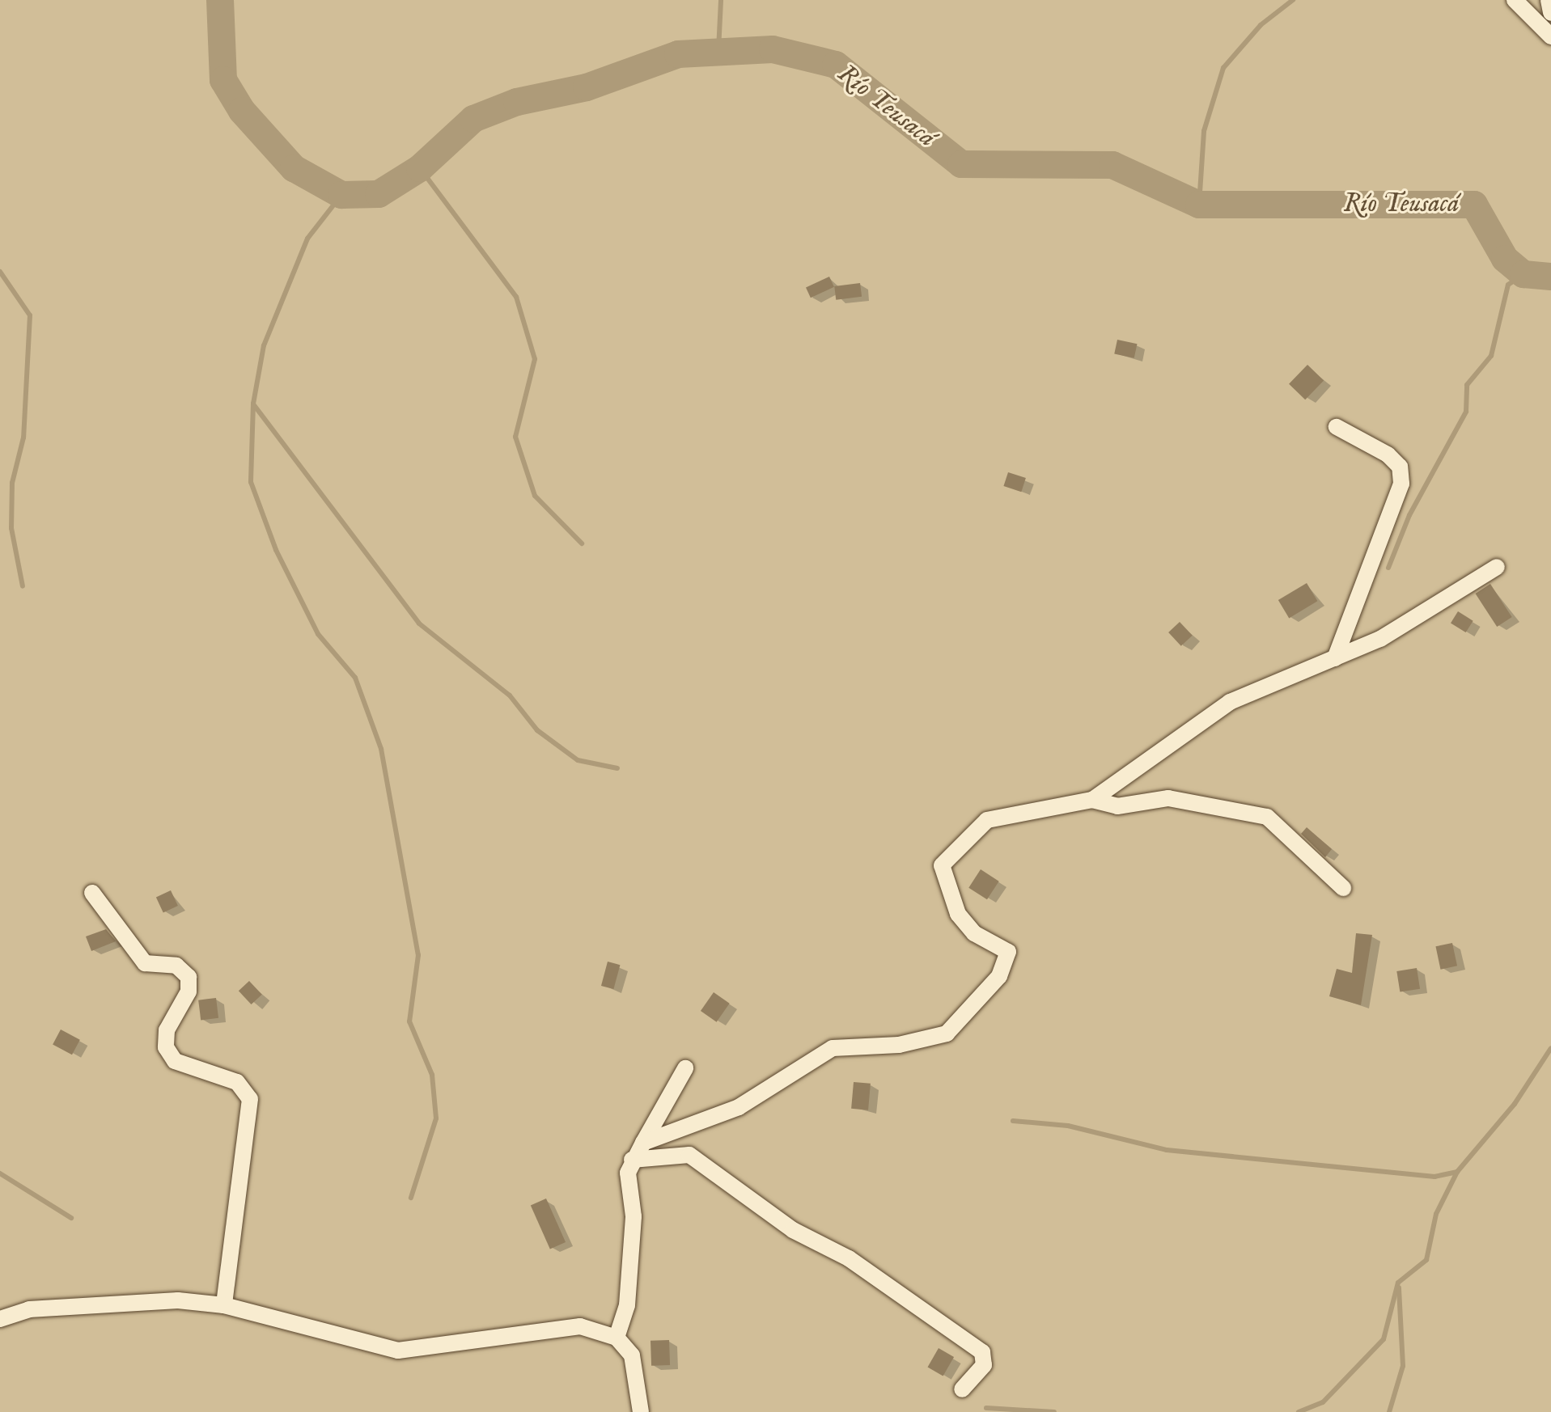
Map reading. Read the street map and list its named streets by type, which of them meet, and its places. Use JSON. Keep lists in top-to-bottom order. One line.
{"water":["Río Teusacá"]}
